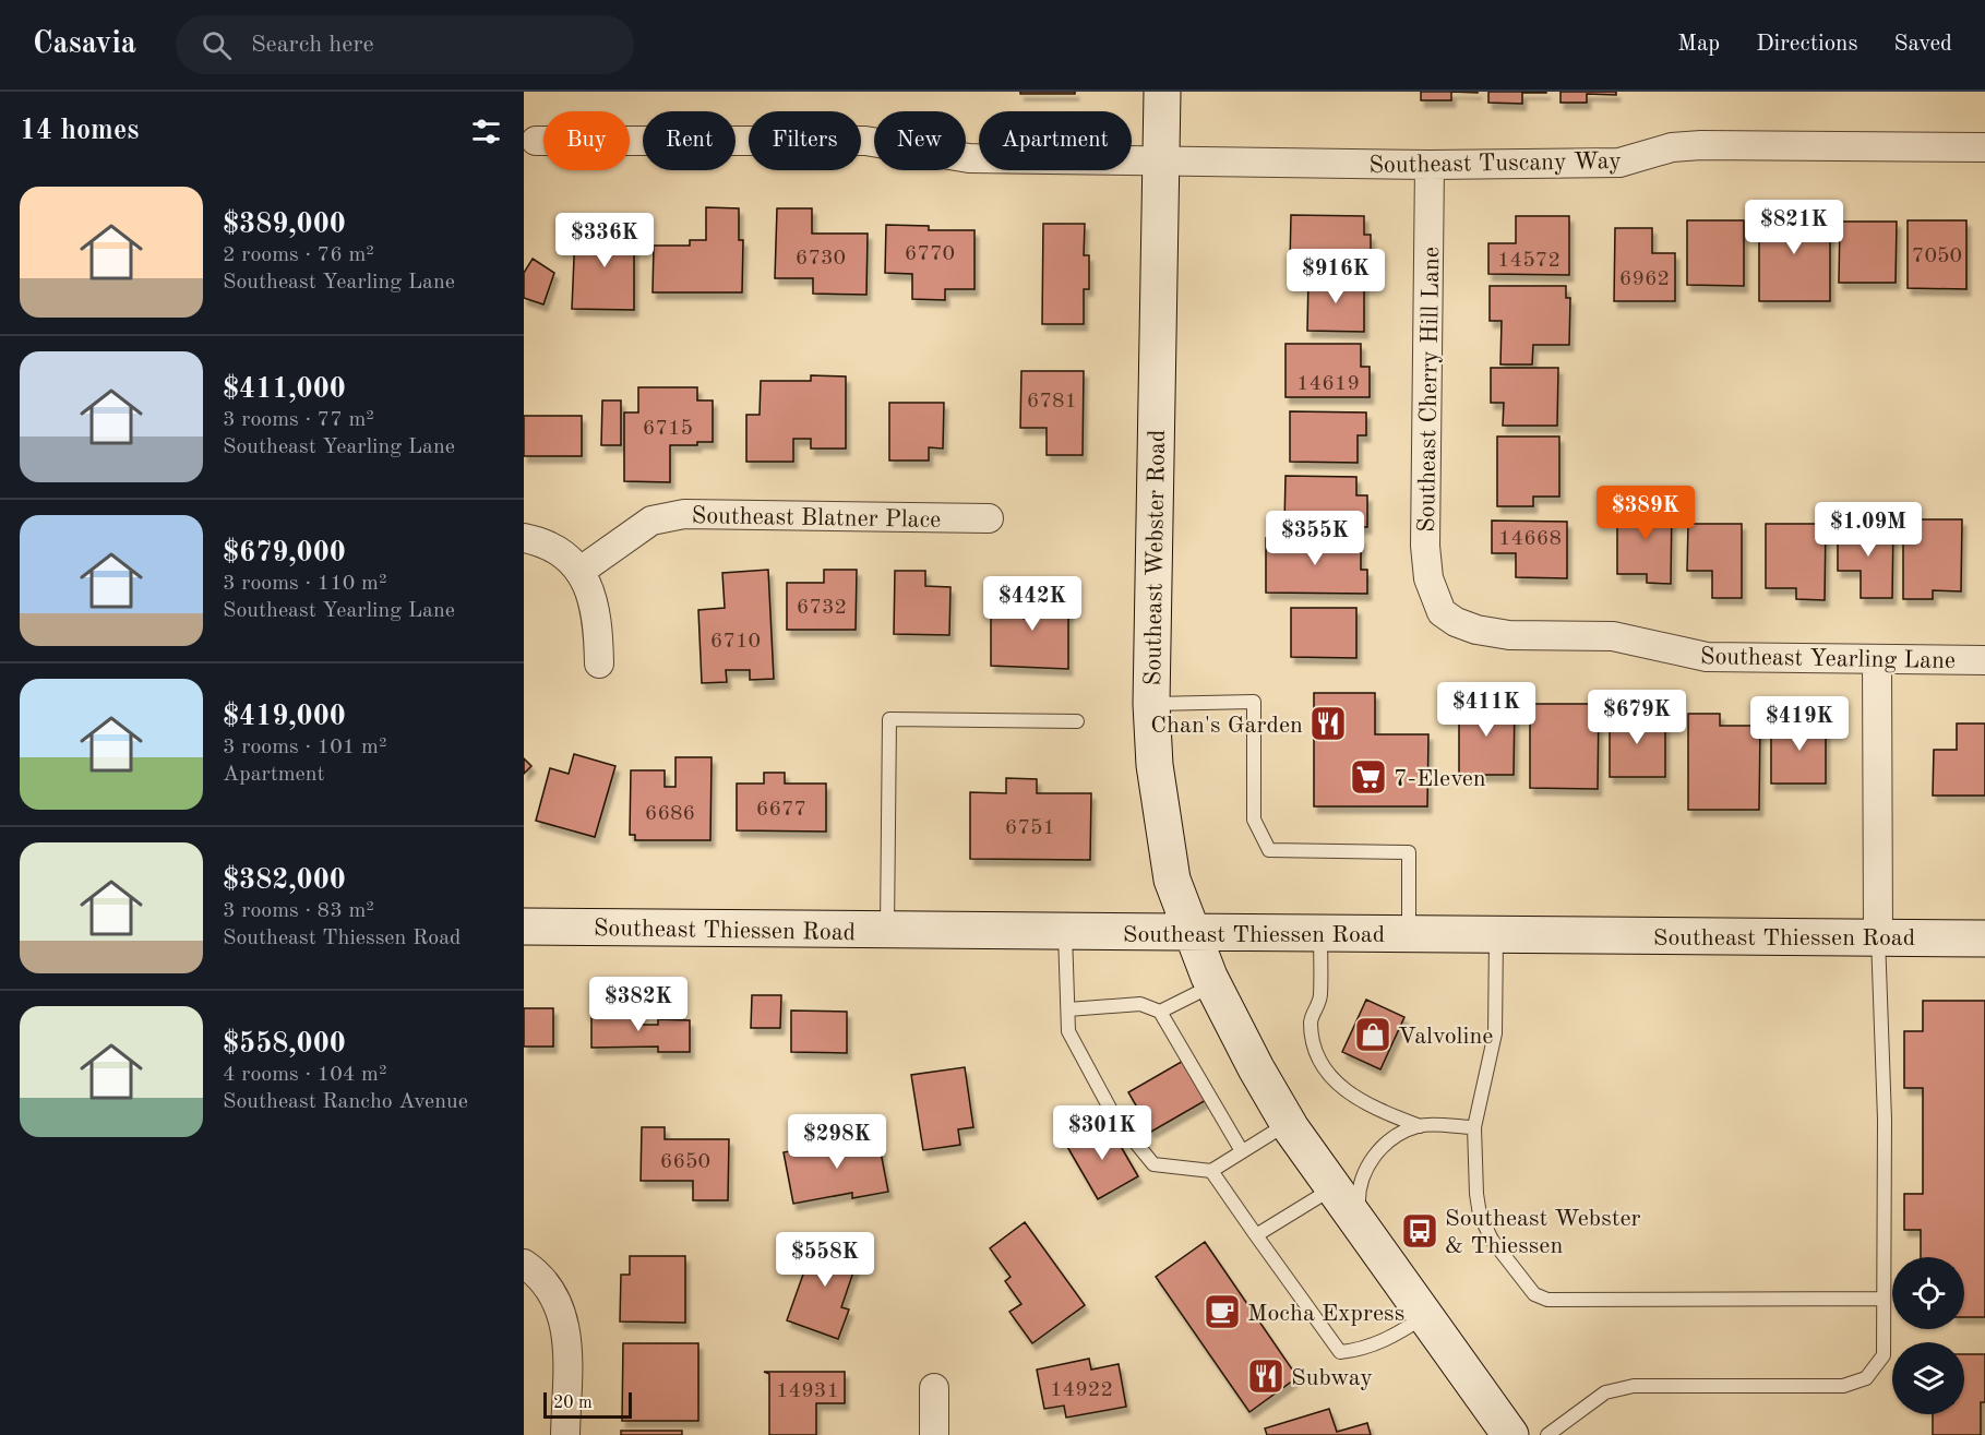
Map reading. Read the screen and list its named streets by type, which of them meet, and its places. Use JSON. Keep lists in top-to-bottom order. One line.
{"streets":{"main road":["Southeast Webster Road","Southeast Thiessen Road"],"street":["Southeast Tuscany Way","Southeast Cherry Hill Lane","Southeast Blatner Place","Southeast Yearling Lane"]},"crossings":[["Southeast Tuscany Way","Southeast Cherry Hill Lane"],["Southeast Tuscany Way","Southeast Webster Road"],["Southeast Cherry Hill Lane","Southeast Yearling Lane"],["Southeast Webster Road","Southeast Thiessen Road"]],"places":{"restaurant":["Chan's Garden","Subway"],"supermarket":["7-Eleven"],"shop":["Valvoline"],"bus stop":["Southeast Webster & Thiessen"],"cafe":["Mocha Express"]},"house_numbers":["6770","7050","6730","14572","6962","14619","6781","6715","14668","6732","6710","6677","6686","6751","6650","14922","14931"],"scale_bar":"20 m","page":{"header":"Casavia","search":"Search here","nav":["Map","Directions","Saved"],"heading":"14 homes","chip":["Buy","Rent","Filters","New","Apartment"],"list":[{"name":"$389,000","note":"2 rooms · 76 m² · Southeast Yearling Lane"},{"name":"$411,000","note":"3 rooms · 77 m² · Southeast Yearling Lane"},{"name":"$679,000","note":"3 rooms · 110 m² · Southeast Yearling Lane"},{"name":"$419,000","note":"3 rooms · 101 m² · Apartment"},{"name":"$382,000","note":"3 rooms · 83 m² · Southeast Thiessen Road"},{"name":"$558,000","note":"4 rooms · 104 m² · Southeast Rancho Avenue"}],"price":["$821K","$336K","$916K","$389K","$1.09M","$355K","$442K","$411K","$679K","$419K","$382K","$301K","$298K","$558K"],"scale":"20 m"}}
